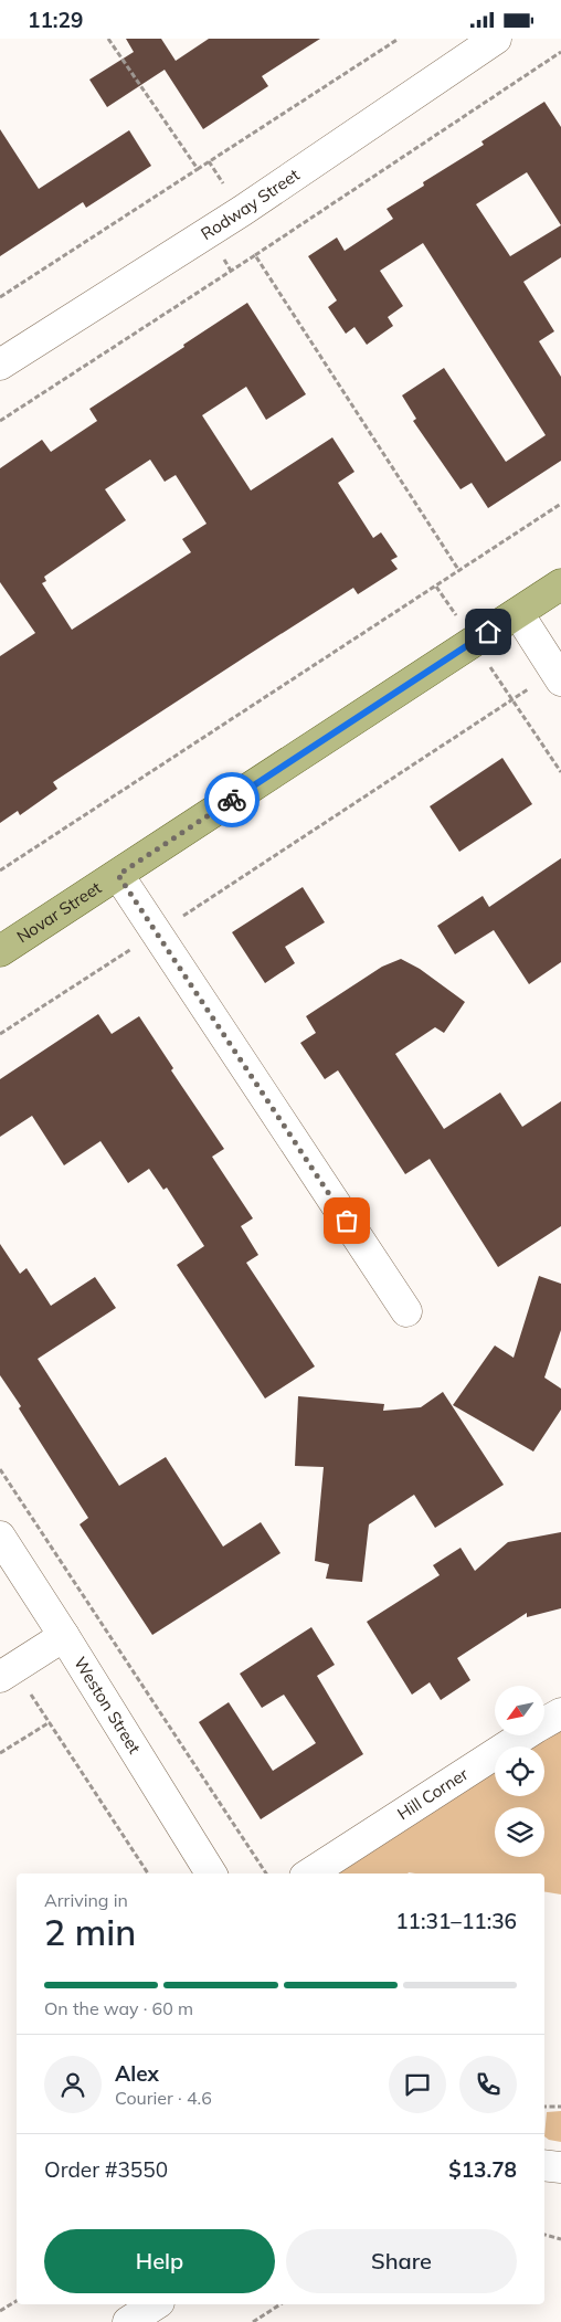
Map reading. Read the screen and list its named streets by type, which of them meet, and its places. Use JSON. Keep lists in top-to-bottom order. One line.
{"streets":{"main road":["Novar Street"],"street":["Rodway Street","Weston Street","Hill Corner"]},"north":"bottom left","page":{"status":"11:29","heading":["2 min","Arriving in","11:31–11:36"],"panel":["Alex","Courier · 4.6","Order #3550","$13.78"],"bar":"On the way · 60 m","buttons":["Help","Share"]}}
